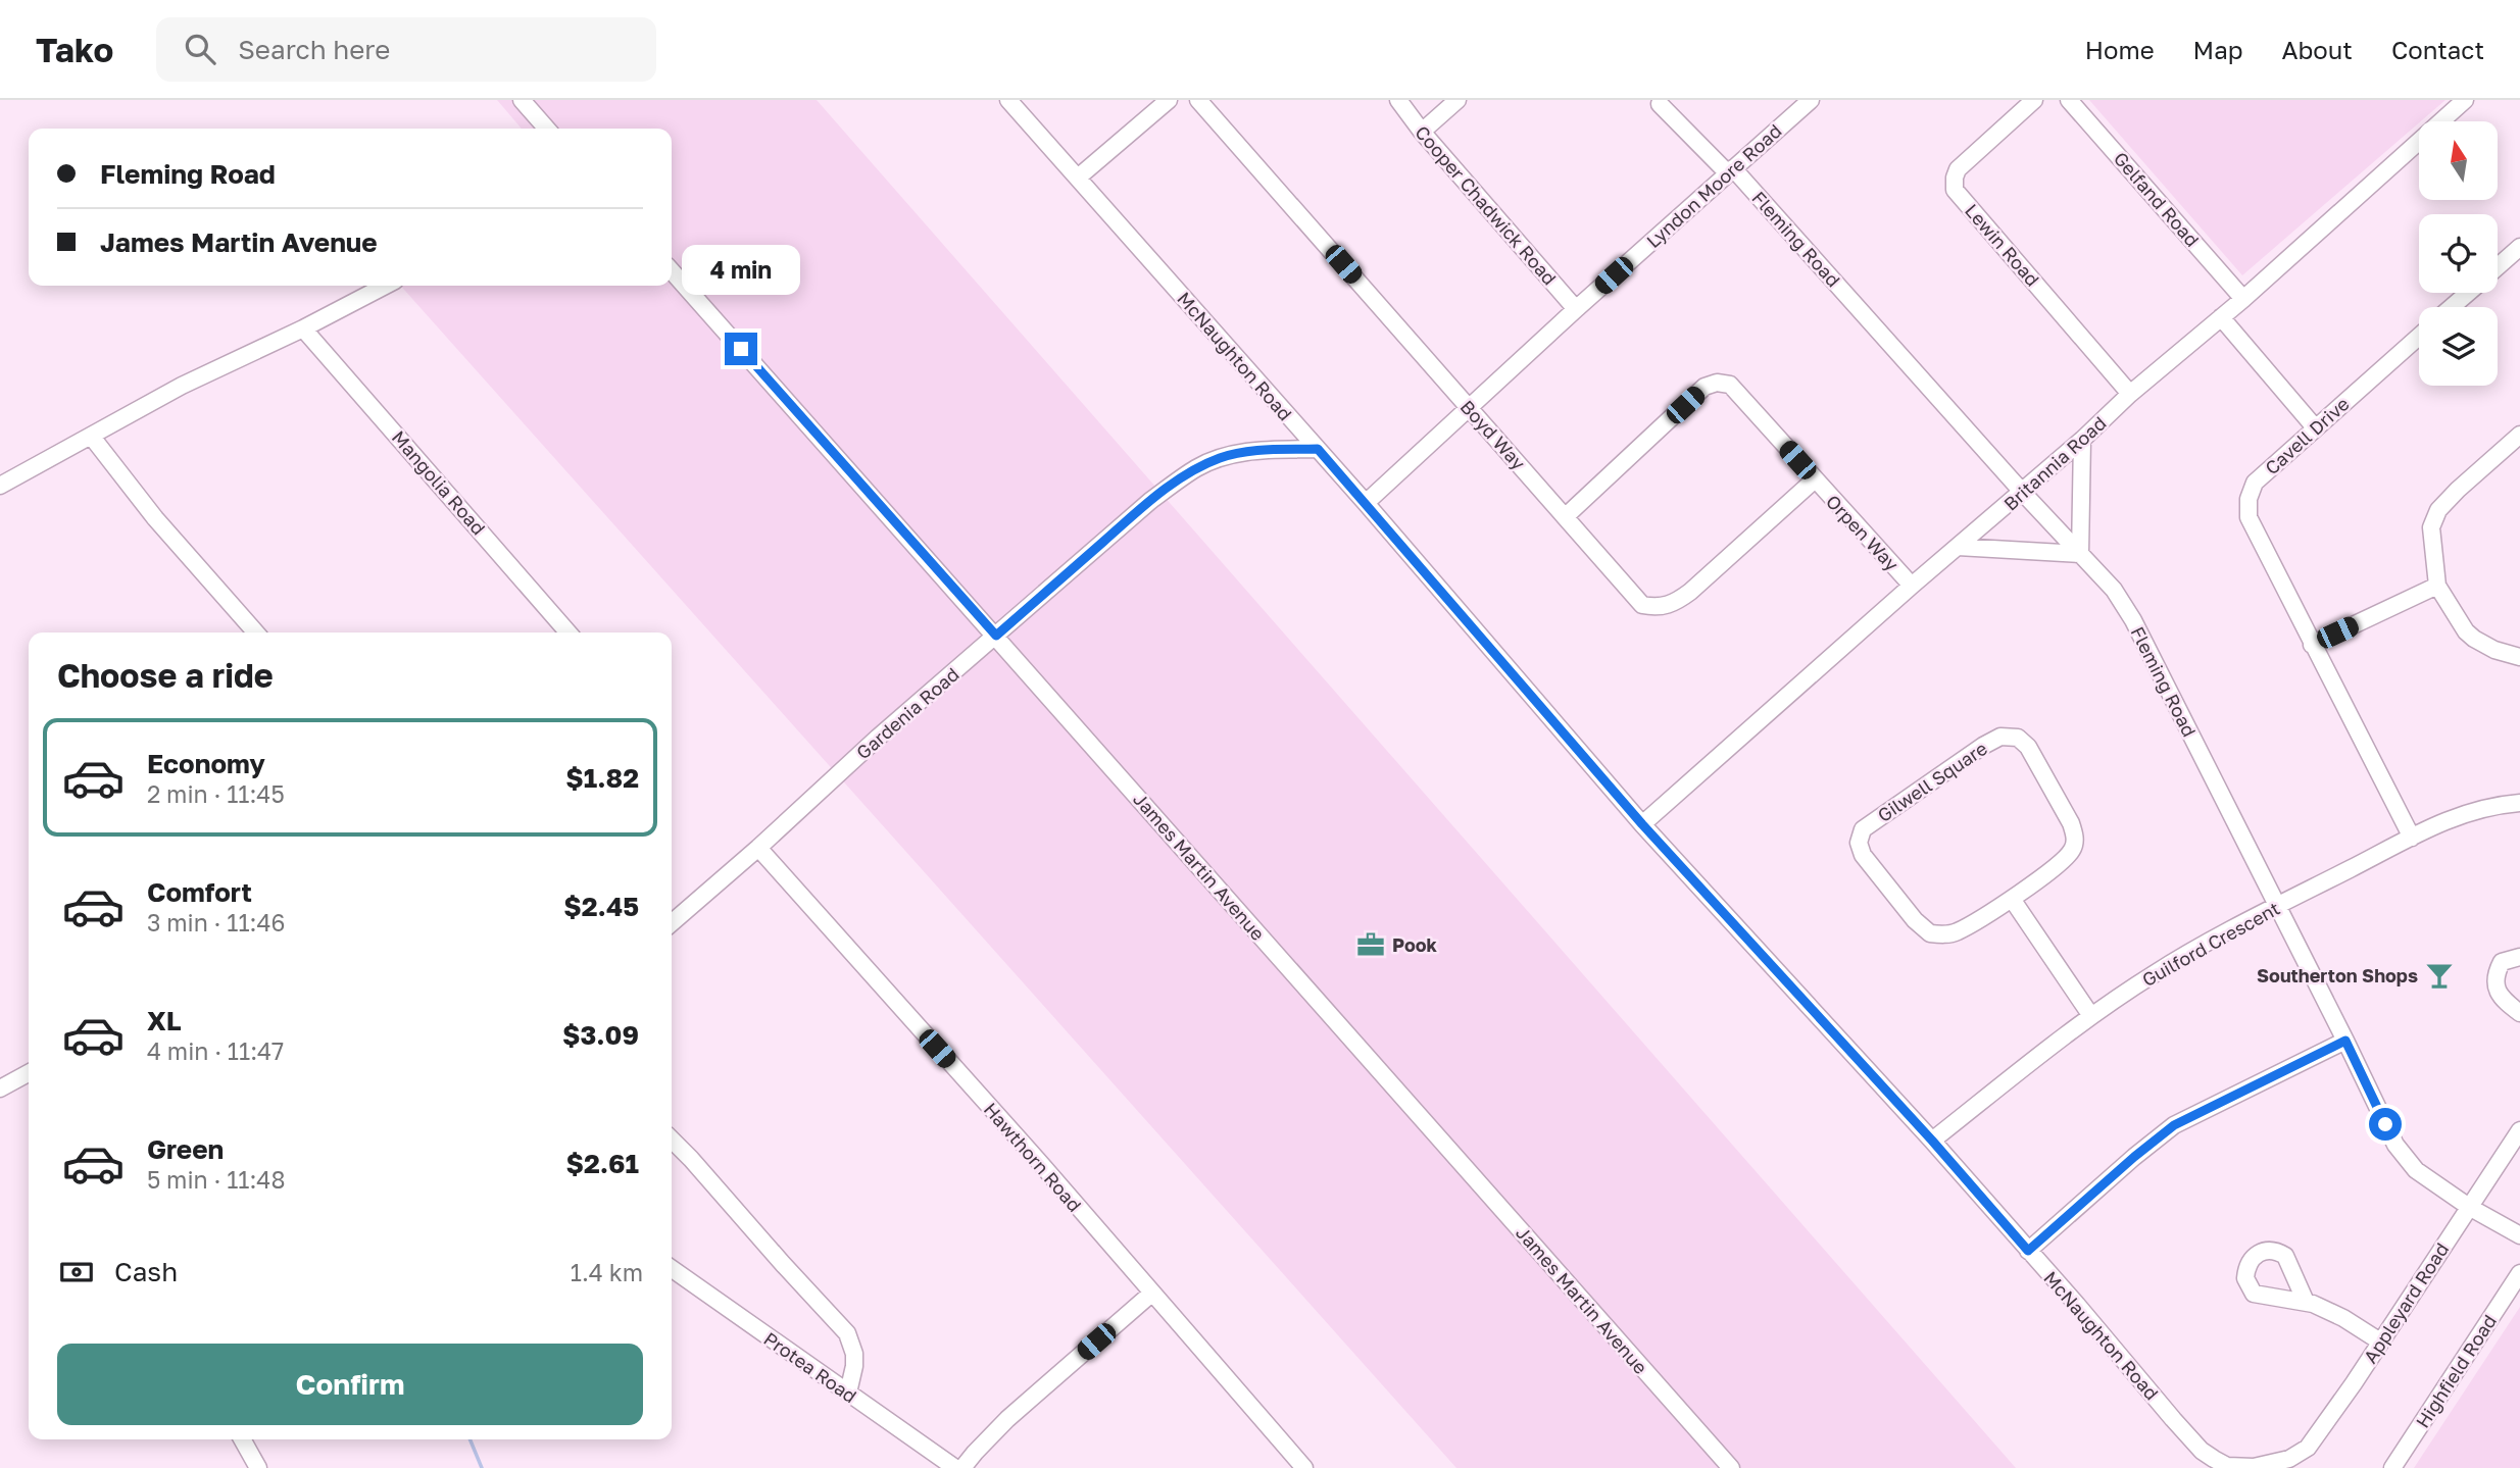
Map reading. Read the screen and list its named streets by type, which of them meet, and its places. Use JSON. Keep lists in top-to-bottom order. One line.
{"streets":{"street":["Lyndon Moore Road","Gelfand Road","Cooper Chadwick Road","Fleming Road","Lewin Road","McNaughton Road","Boyd Way","Cavell Drive","Britannia Road","Mangolia Road","Orpen Way","Gardenia Road","Gilwell Square","James Martin Avenue","Guilford Crescent","Hawthorn Road","Appleyard Road","Protea Road","Highfield Road"]},"crossings":[["Lyndon Moore Road","Cooper Chadwick Road"],["Lyndon Moore Road","Fleming Road"],["Lyndon Moore Road","McNaughton Road"],["Lyndon Moore Road","Boyd Way"],["Gelfand Road","Britannia Road"],["Fleming Road","Britannia Road"],["Fleming Road","Guilford Crescent"],["Fleming Road","Appleyard Road"],["Lewin Road","Britannia Road"],["McNaughton Road","Britannia Road"],["McNaughton Road","Gardenia Road"],["McNaughton Road","Guilford Crescent"],["McNaughton Road","Appleyard Road"],["Boyd Way","Orpen Way"],["Cavell Drive","Guilford Crescent"],["Britannia Road","Orpen Way"],["Gardenia Road","James Martin Avenue"],["Gardenia Road","Hawthorn Road"]],"places":{"office":["Pook"],"bar":["Southerton Shops"]},"north":"top","page":{"header":"Tako","search":"Search here","nav":["Home","Map","About","Contact"],"banner":["Fleming Road","James Martin Avenue"],"bubble":"4 min","heading":"Choose a ride","list":[{"name":"Economy","note":"2 min · 11:45","value":"$1.82"},{"name":"Comfort","note":"3 min · 11:46","value":"$2.45"},{"name":"XL","note":"4 min · 11:47","value":"$3.09"},{"name":"Green","note":"5 min · 11:48","value":"$2.61"}],"pay":["Cash","1.4 km"],"buttons":"Confirm"}}
